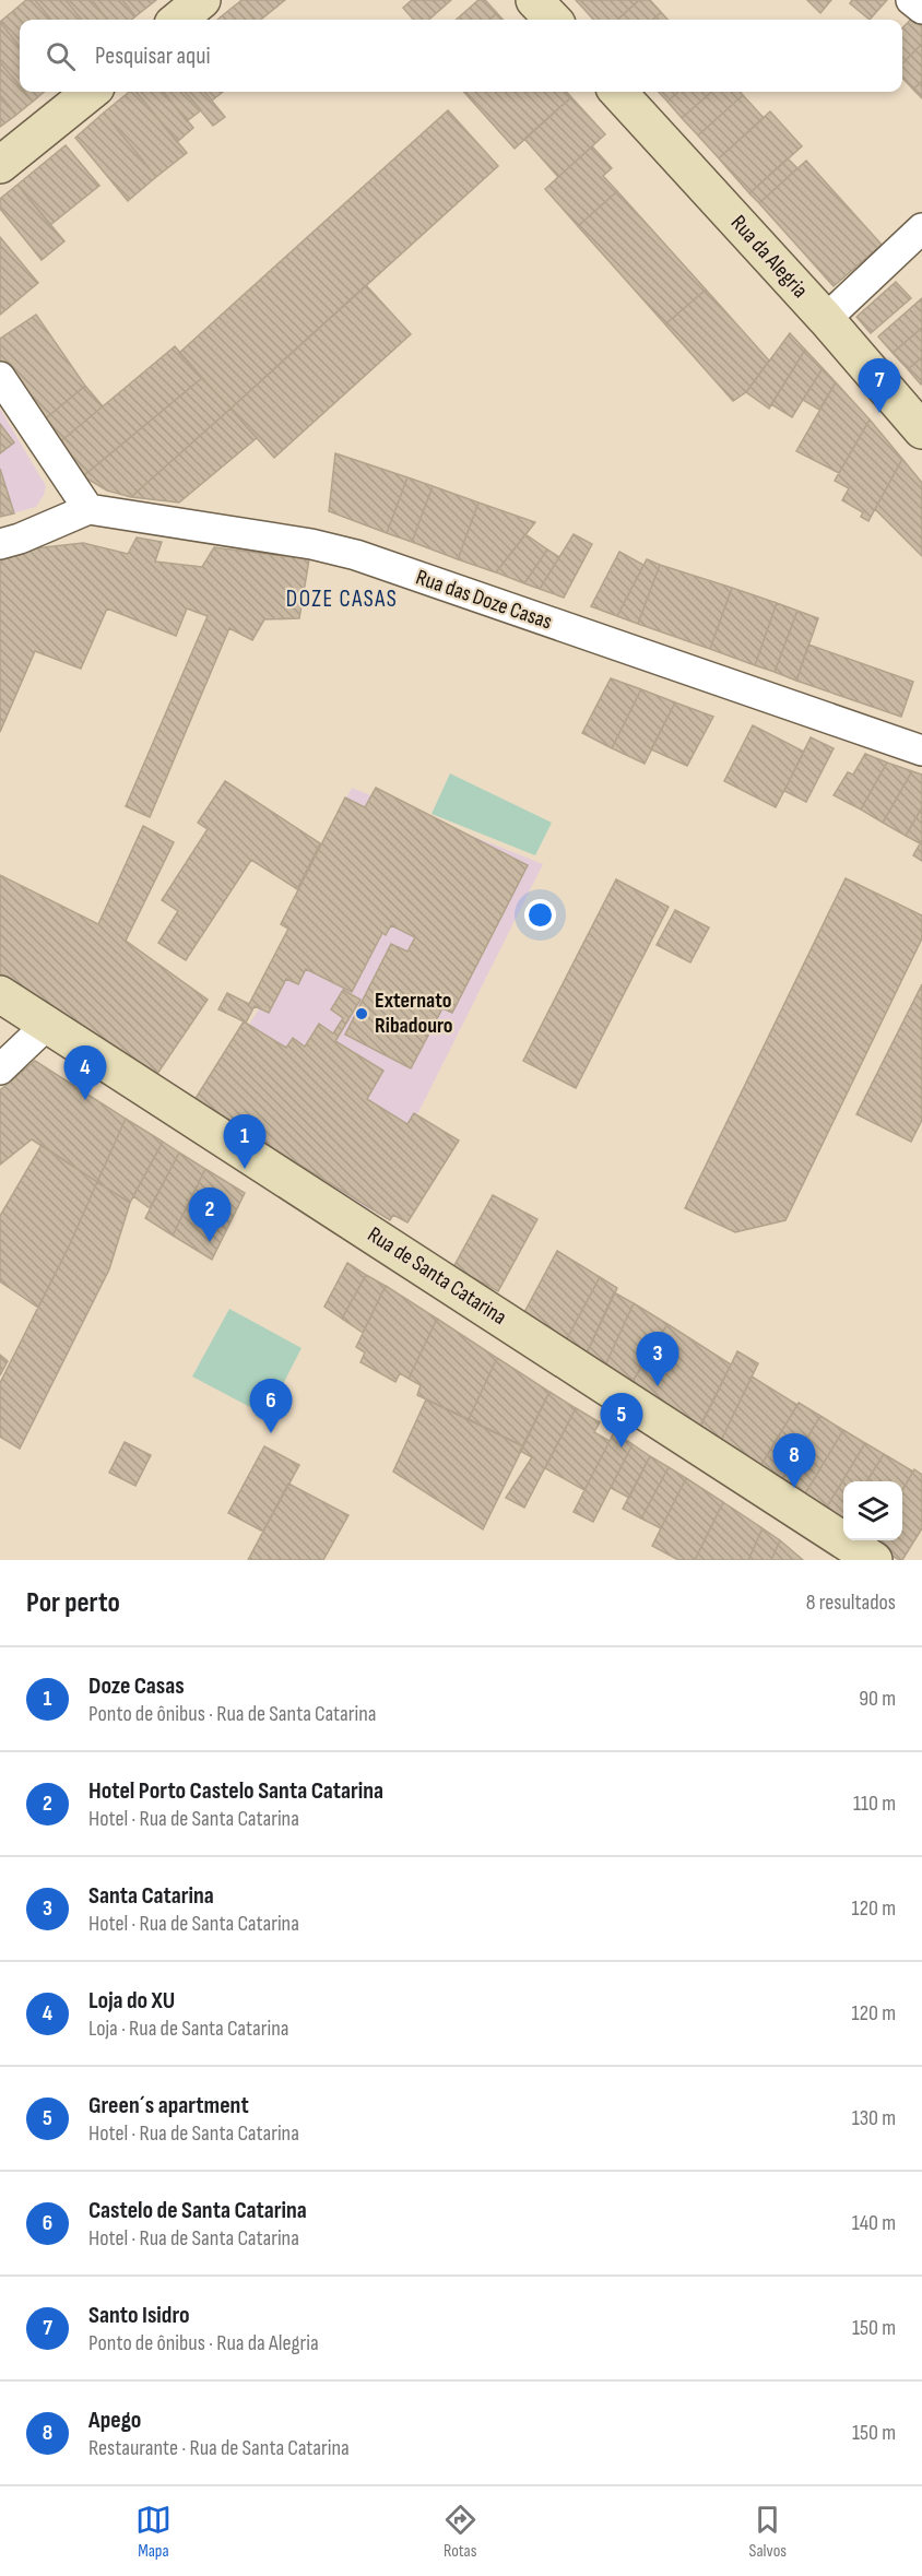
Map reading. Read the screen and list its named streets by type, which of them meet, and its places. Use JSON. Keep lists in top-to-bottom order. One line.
{"streets":{"main road":["Rua da Alegria","Rua de Santa Catarina"],"street":["Rua das Doze Casas"]},"districts":["DOZE CASAS"],"places":["Externato Ribadouro"],"page":{"search":"Pesquisar aqui","pins":["7","4","1","2","3","6","5","8"],"heading":["Por perto","8 resultados"],"list":[{"mark":"1","name":"Doze Casas","note":"Ponto de ônibus · Rua de Santa Catarina","value":"90 m"},{"mark":"2","name":"Hotel Porto Castelo Santa Catarina","note":"Hotel · Rua de Santa Catarina","value":"110 m"},{"mark":"3","name":"Santa Catarina","note":"Hotel · Rua de Santa Catarina","value":"120 m"},{"mark":"4","name":"Loja do XU","note":"Loja · Rua de Santa Catarina","value":"120 m"},{"mark":"5","name":"Green´s apartment","note":"Hotel · Rua de Santa Catarina","value":"130 m"},{"mark":"6","name":"Castelo de Santa Catarina","note":"Hotel · Rua de Santa Catarina","value":"140 m"},{"mark":"7","name":"Santo Isidro","note":"Ponto de ônibus · Rua da Alegria","value":"150 m"},{"mark":"8","name":"Apego","note":"Restaurante · Rua de Santa Catarina","value":"150 m"}],"nav":["Mapa","Rotas","Salvos"]}}
